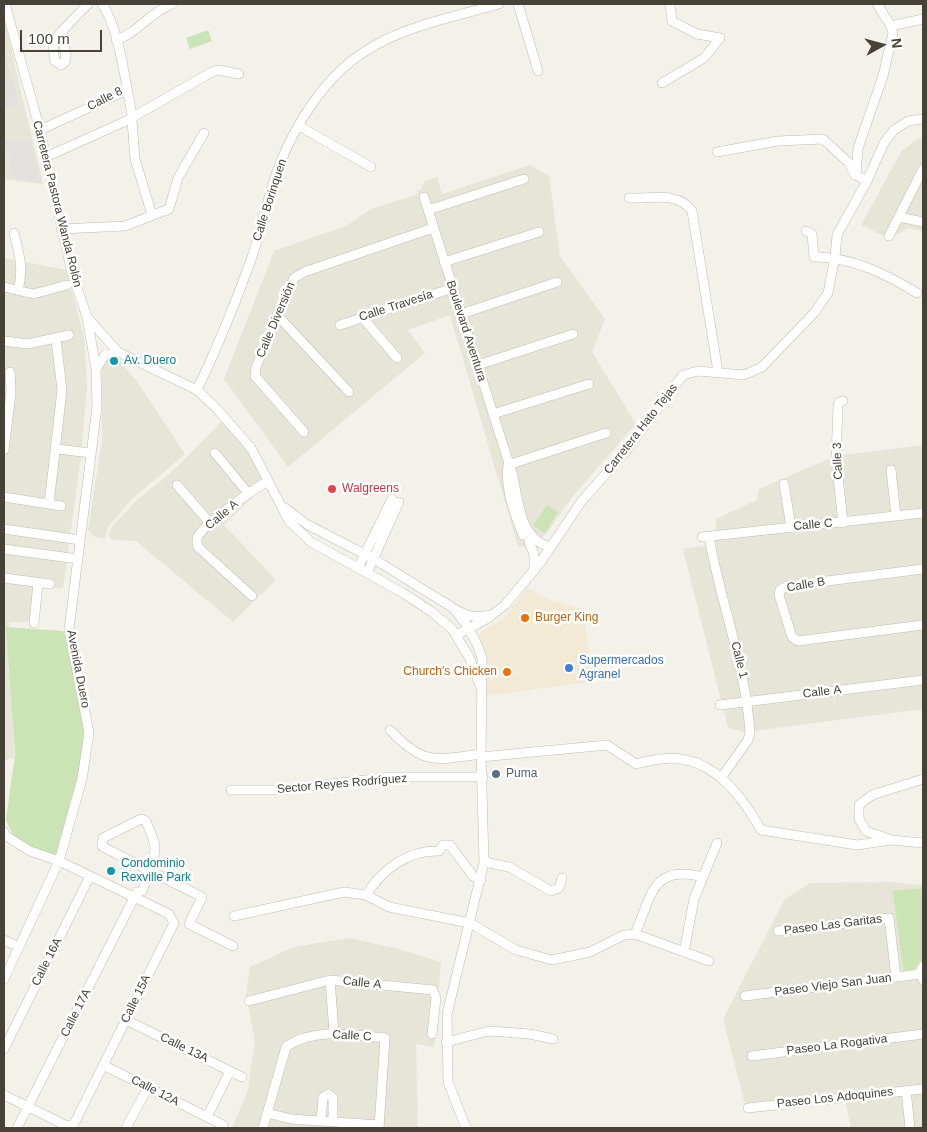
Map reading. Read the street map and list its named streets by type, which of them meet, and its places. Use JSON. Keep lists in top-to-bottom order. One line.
{"streets":{"street":["Calle 8","Calle Borinquen","Carretera Pastora Wanda Rolón","Calle Travesía","Calle Diversión","Boulevard Aventura","Carretera Hato Tejas","Calle 3","Calle A","Calle C","Calle B","Calle 1","Avenida Duero","Sector Reyes Rodríguez","Paseo Las Garitas","Calle 16A","Paseo Viejo San Juan","Calle 15A","Calle 17A","Paseo La Rogativa","Calle 13A","Calle 12A","Paseo Los Adoquines"]},"crossings":[["Calle 8","Carretera Pastora Wanda Rolón"],["Calle Borinquen","Carretera Pastora Wanda Rolón"],["Carretera Pastora Wanda Rolón","Carretera Hato Tejas"],["Carretera Pastora Wanda Rolón","Calle A"],["Carretera Pastora Wanda Rolón","Avenida Duero"],["Carretera Pastora Wanda Rolón","Sector Reyes Rodríguez"],["Calle Travesía","Boulevard Aventura"],["Calle Diversión","Boulevard Aventura"],["Boulevard Aventura","Carretera Hato Tejas"],["Calle 3","Calle C"],["Calle A","Calle 1"],["Calle C","Calle 1"],["Avenida Duero","Calle 15A"],["Paseo Las Garitas","Paseo Viejo San Juan"],["Calle 16A","Calle 15A"],["Calle 15A","Calle 17A"],["Calle 15A","Calle 13A"],["Calle 15A","Calle 12A"]],"places":["Av. Duero","Walgreens","Burger King","Supermercados Agranel","Church's Chicken","Puma","Condominio Rexville Park"],"scale_bar":"100 m","north":"right"}
